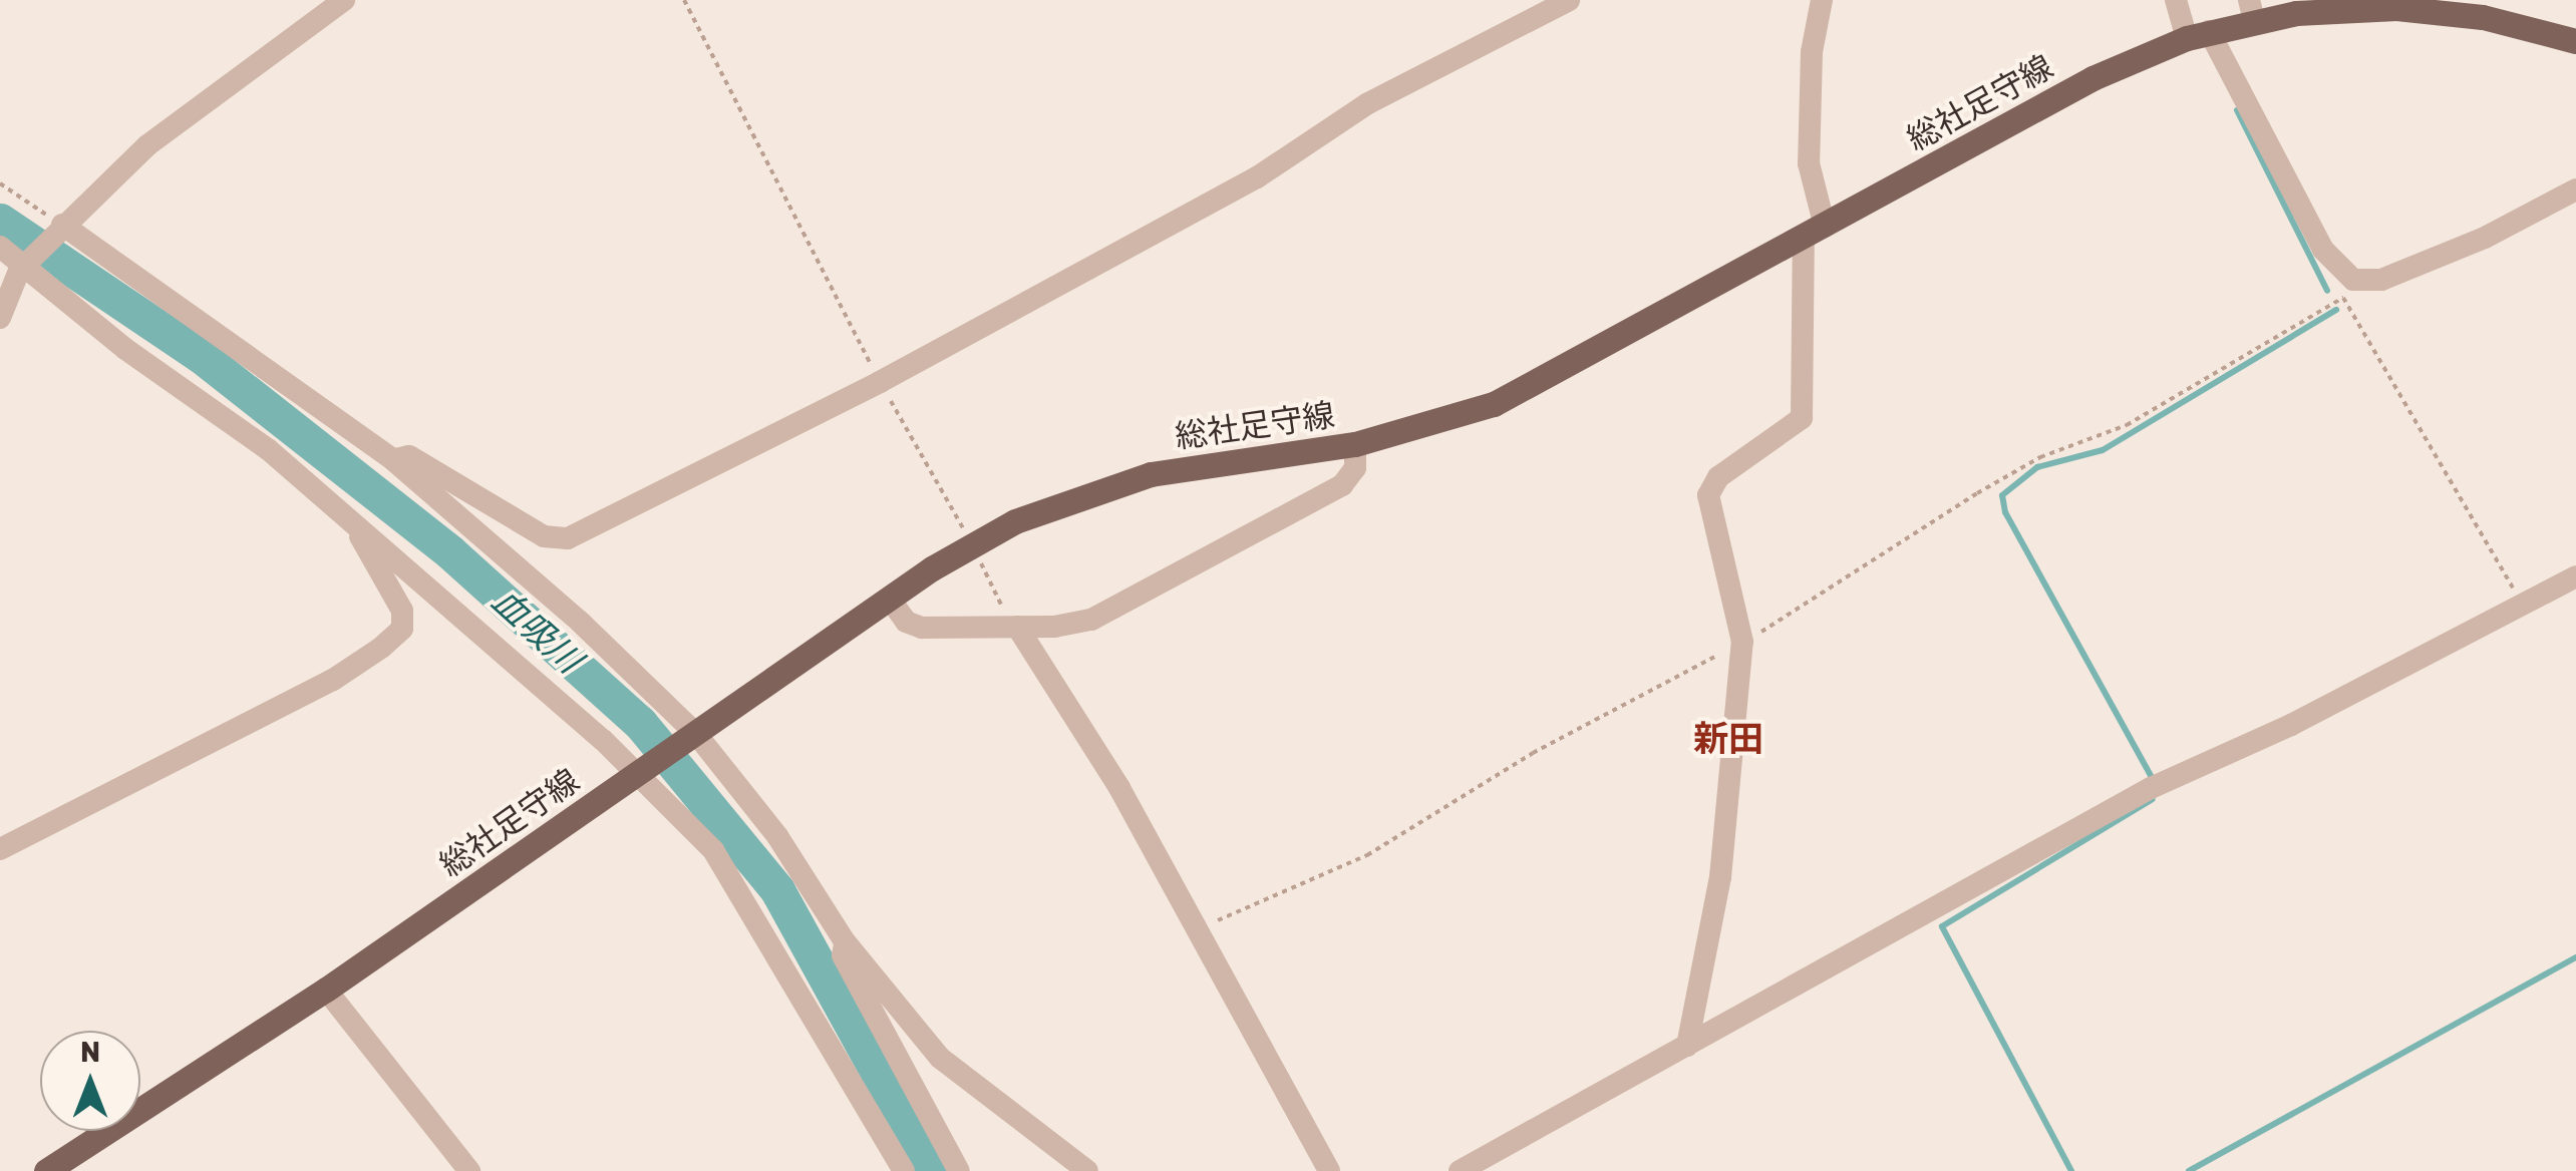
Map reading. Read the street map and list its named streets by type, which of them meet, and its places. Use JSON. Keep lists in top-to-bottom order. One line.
{"streets":{"main road":["総社足守線"]},"districts":["新田"],"water":["血吸川"],"north":"top"}
